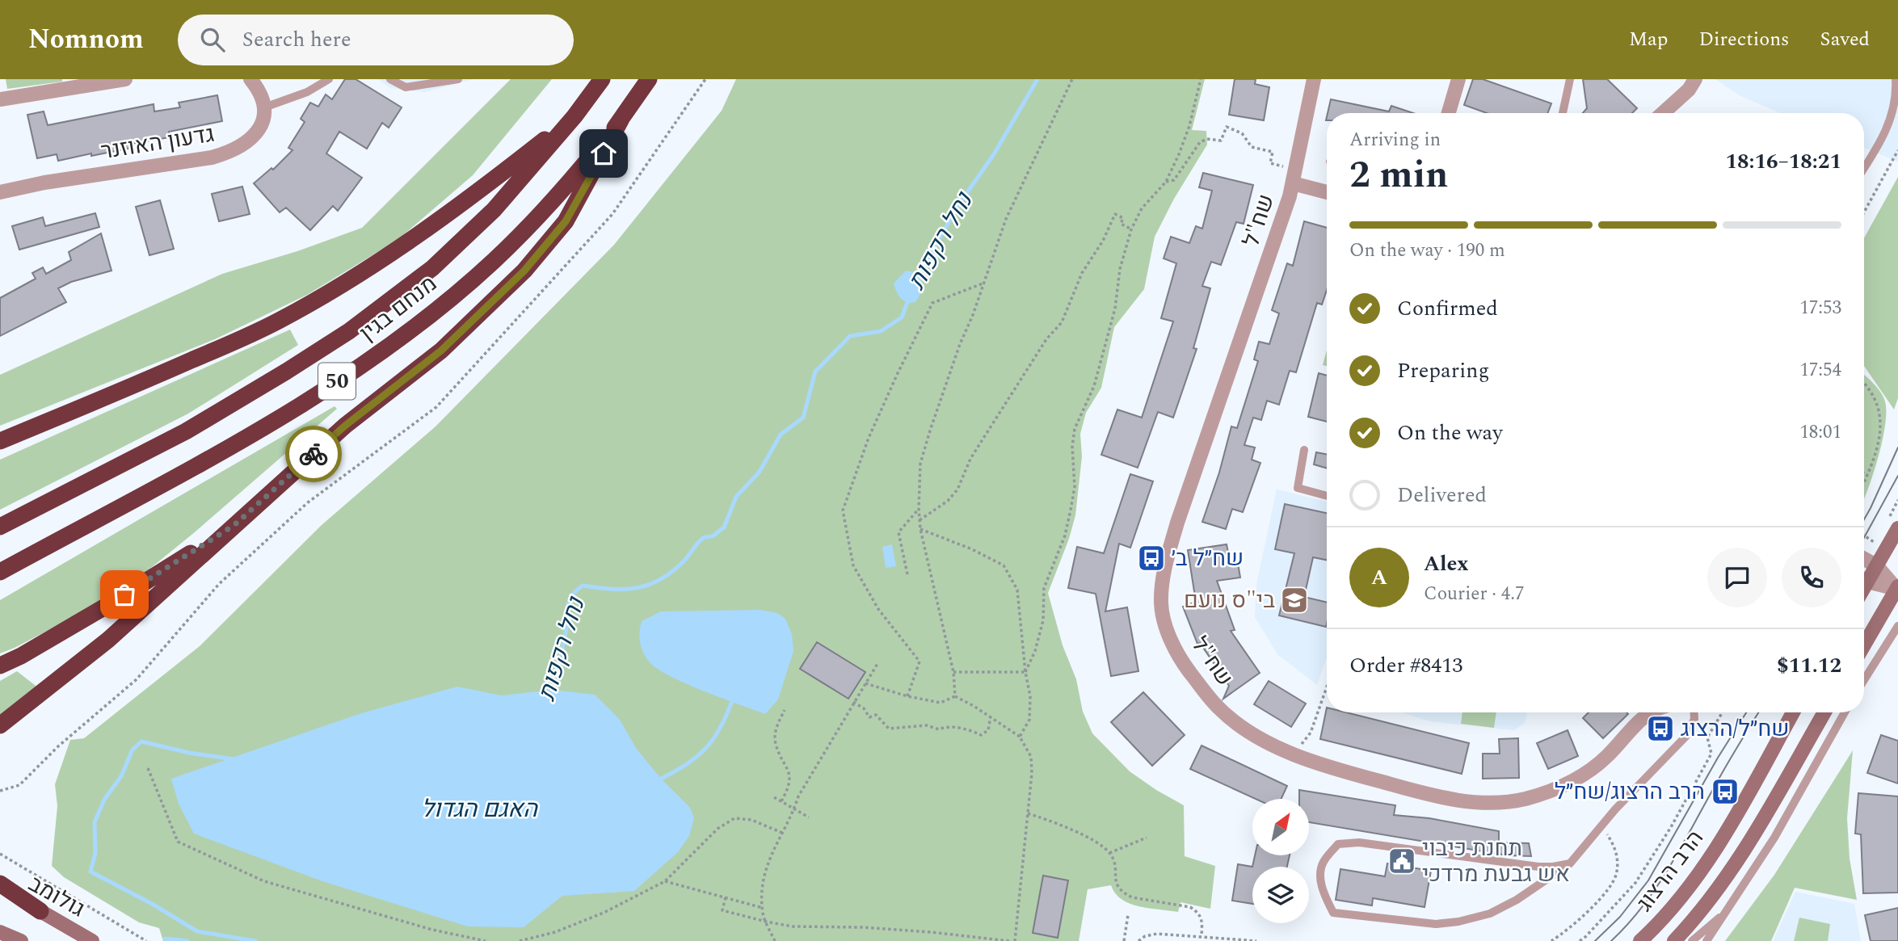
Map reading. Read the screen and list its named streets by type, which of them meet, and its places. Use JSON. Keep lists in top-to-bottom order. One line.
{"streets":{"highway":["מנחם בגין","50"],"main road":["הרב הרצוג","גולומב"],"street":["גדעון האוזנר","שח\"ל"]},"water":["נחל רקפות","האגם הגדול"],"places":{"bus stop":["שח״ל ב׳","שח״ל/הרצוג","הרב הרצוג/שח״ל"],"school or university":["בי\"ס נועם"],"public building":["תחנת כיבוי אש גבעת מרדכי"]},"north":"top right","page":{"header":"Nomnom","search":"Search here","nav":["Map","Directions","Saved"],"heading":["2 min","Arriving in","18:16–18:21"],"panel":["Alex","Courier · 4.7","Order #8413","$11.12"],"bar":"On the way · 190 m","list":[["Confirmed","17:53"],["Preparing","17:54"],["On the way","18:01"],"Delivered"],"round":"A"}}
